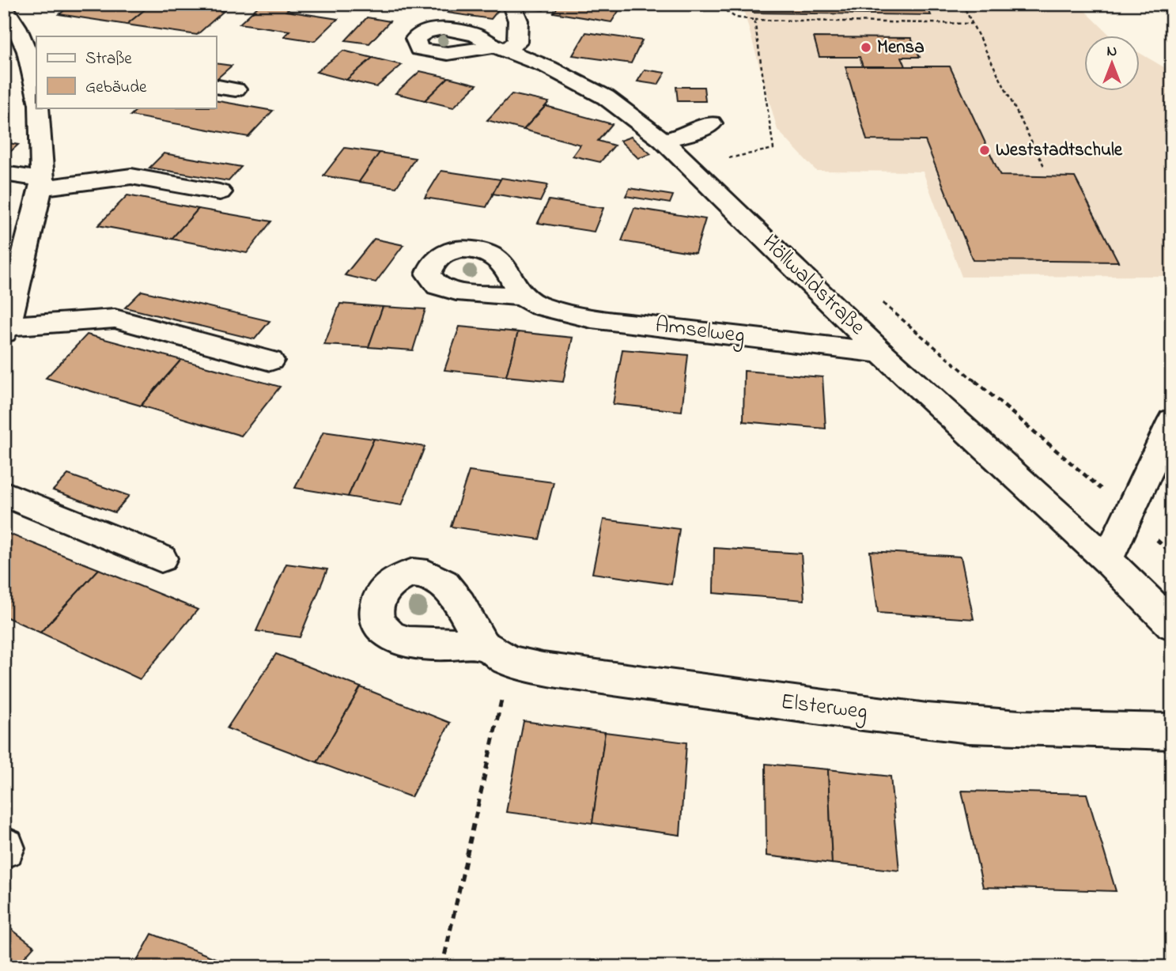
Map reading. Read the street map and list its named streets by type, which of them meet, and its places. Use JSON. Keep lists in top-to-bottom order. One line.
{"streets":{"street":["Höllwaldstraße","Amselweg","Elsterweg"]},"crossings":[["Höllwaldstraße","Amselweg"]],"places":["Mensa","Weststadtschule"],"legend":["Straße","Gebäude"],"north":"top"}
